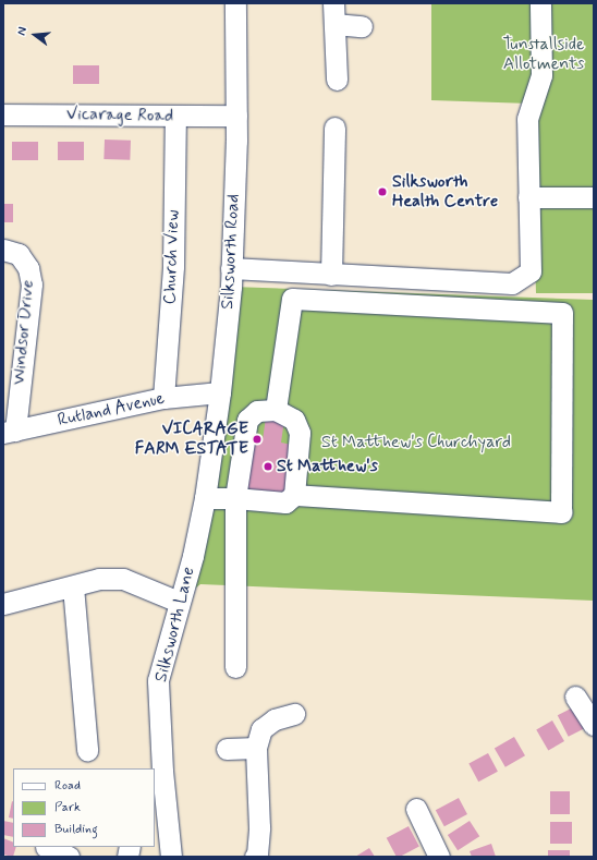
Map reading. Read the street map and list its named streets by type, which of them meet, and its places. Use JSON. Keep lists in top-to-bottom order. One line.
{"streets":{"street":["Vicarage Road","Silksworth Road","Church View","Windsor Drive","Rutland Avenue","Silksworth Lane"]},"crossings":[["Vicarage Road","Silksworth Road"],["Vicarage Road","Church View"],["Silksworth Road","Rutland Avenue"],["Silksworth Road","Silksworth Lane"],["Church View","Rutland Avenue"],["Windsor Drive","Rutland Avenue"]],"parks":["Tunstallside Allotments","St Matthew's Churchyard"],"places":["Silksworth Health Centre","VICARAGE FARM ESTATE","St Matthew's"],"legend":["Road","Park","Building"],"north":"left"}
